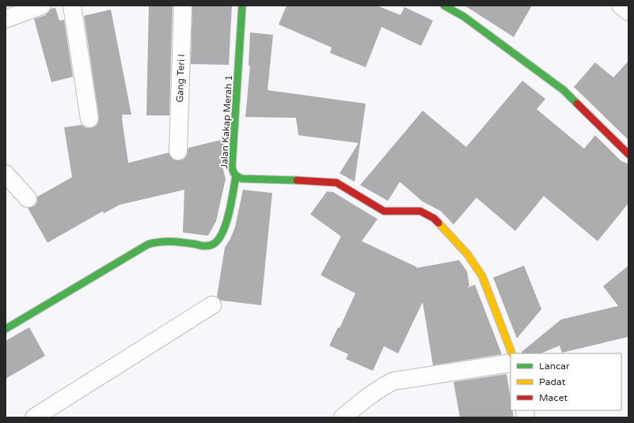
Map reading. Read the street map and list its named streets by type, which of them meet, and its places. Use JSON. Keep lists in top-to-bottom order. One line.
{"streets":{"street":["Gang Teri I","Jalan Kakap Merah 1"]},"legend":["Lancar","Padat","Macet"]}
